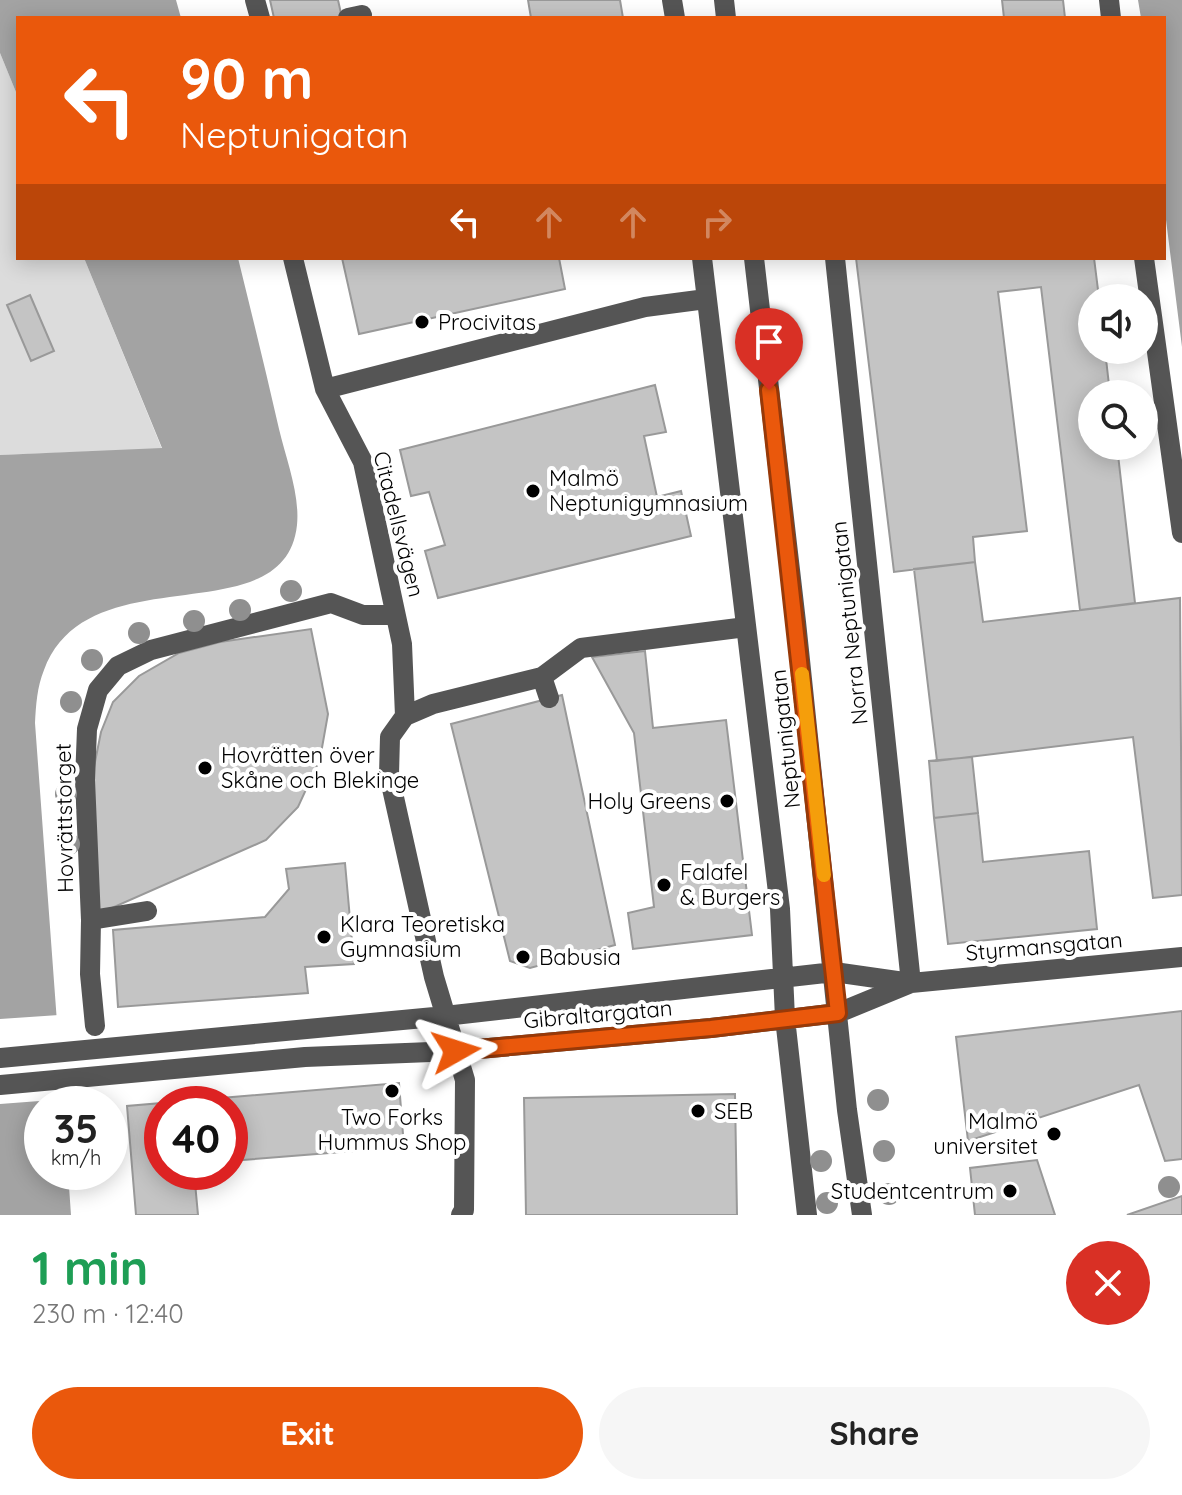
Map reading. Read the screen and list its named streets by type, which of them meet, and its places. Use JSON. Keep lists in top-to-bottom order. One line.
{"streets":{"street":["Citadellsvägen","Norra Neptunigatan","Neptunigatan","Hovrättstorget","Styrmansgatan","Gibraltargatan"]},"crossings":[["Citadellsvägen","Hovrättstorget"],["Norra Neptunigatan","Styrmansgatan"],["Neptunigatan","Styrmansgatan"],["Neptunigatan","Gibraltargatan"],["Styrmansgatan","Gibraltargatan"]],"places":["Procivitas","Malmö Neptunigymnasium","Hovrätten över Skåne och Blekinge","Holy Greens","Falafel & Burgers","Klara Teoretiska Gymnasium","Babusia","Two Forks Hummus Shop","SEB","Malmö universitet","Studentcentrum"],"page":{"turn":["90 m","Neptunigatan"],"speed":"35 km/h","limit":"40","heading":["1 min","230 m · 12:40"],"buttons":["Exit","Share"]}}
